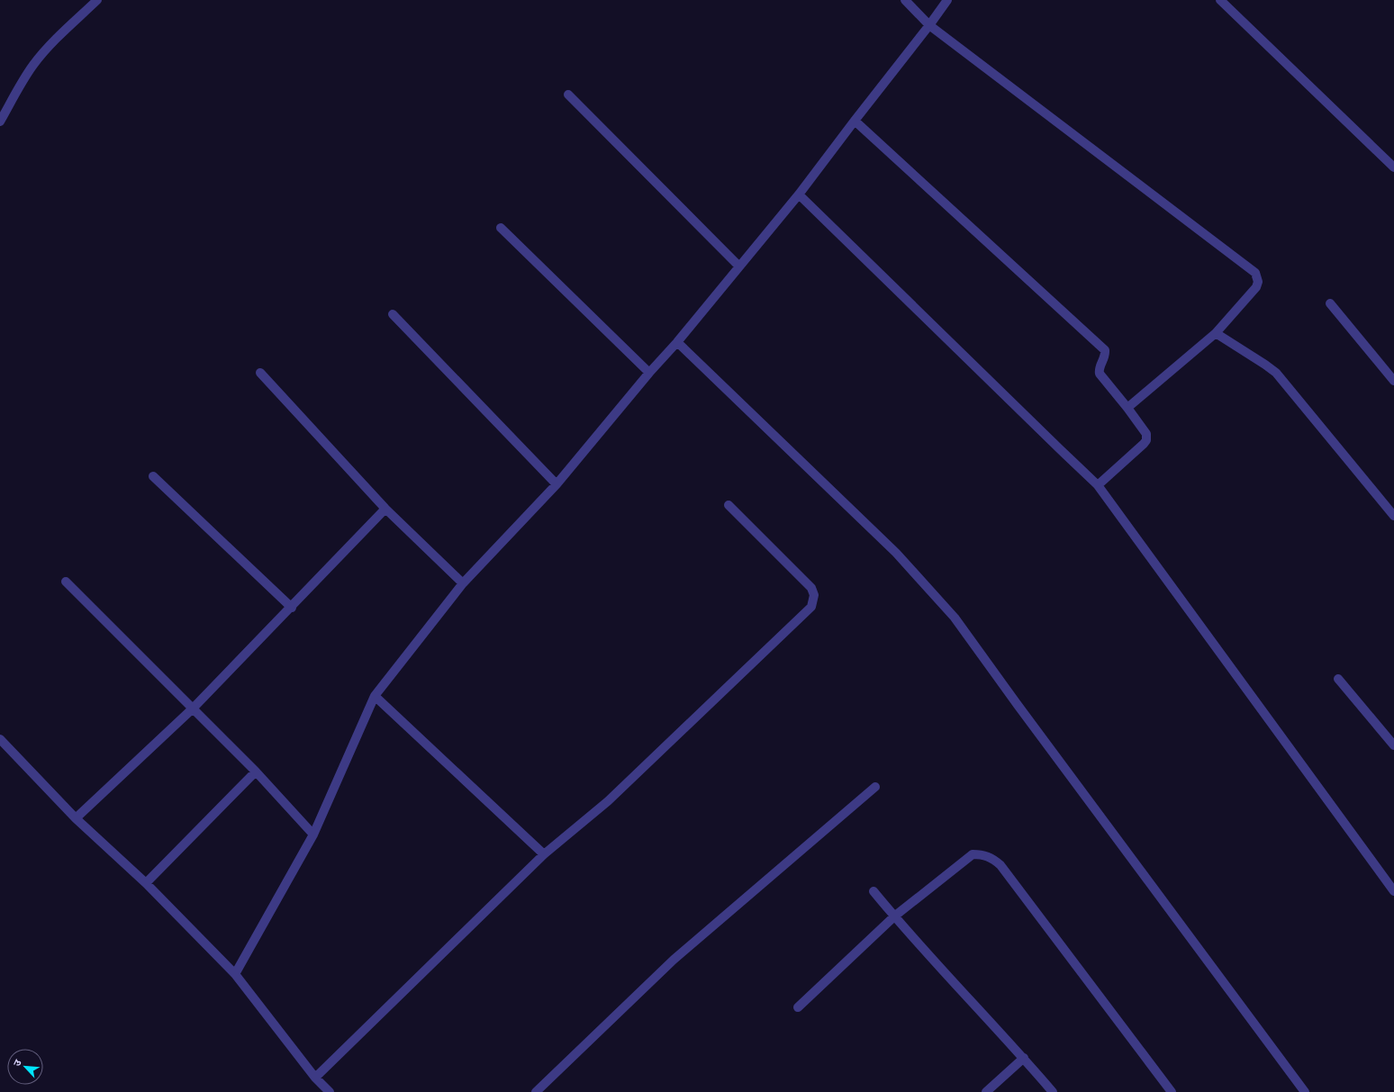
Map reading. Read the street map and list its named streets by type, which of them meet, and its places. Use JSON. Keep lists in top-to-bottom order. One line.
{"north":"top left"}
